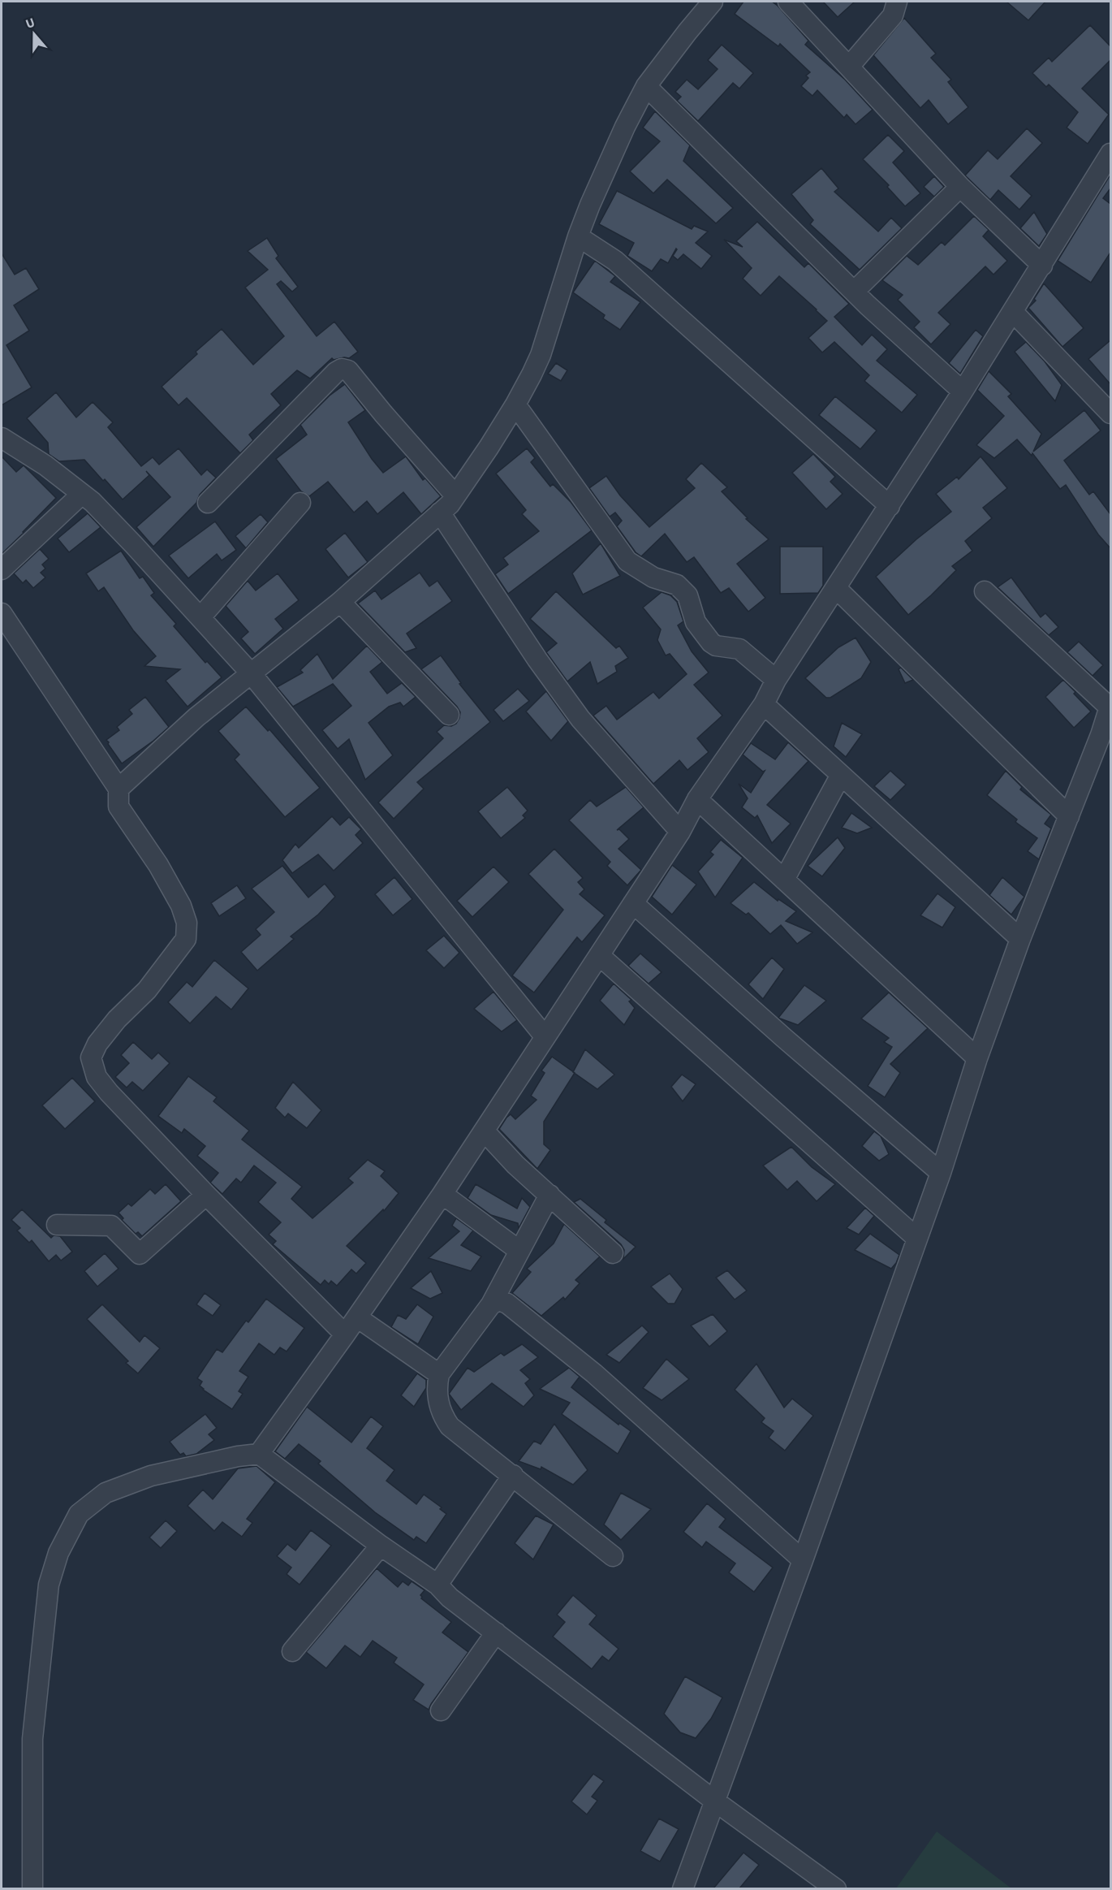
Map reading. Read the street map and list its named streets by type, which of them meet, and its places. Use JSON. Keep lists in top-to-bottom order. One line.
{"north":"top"}
